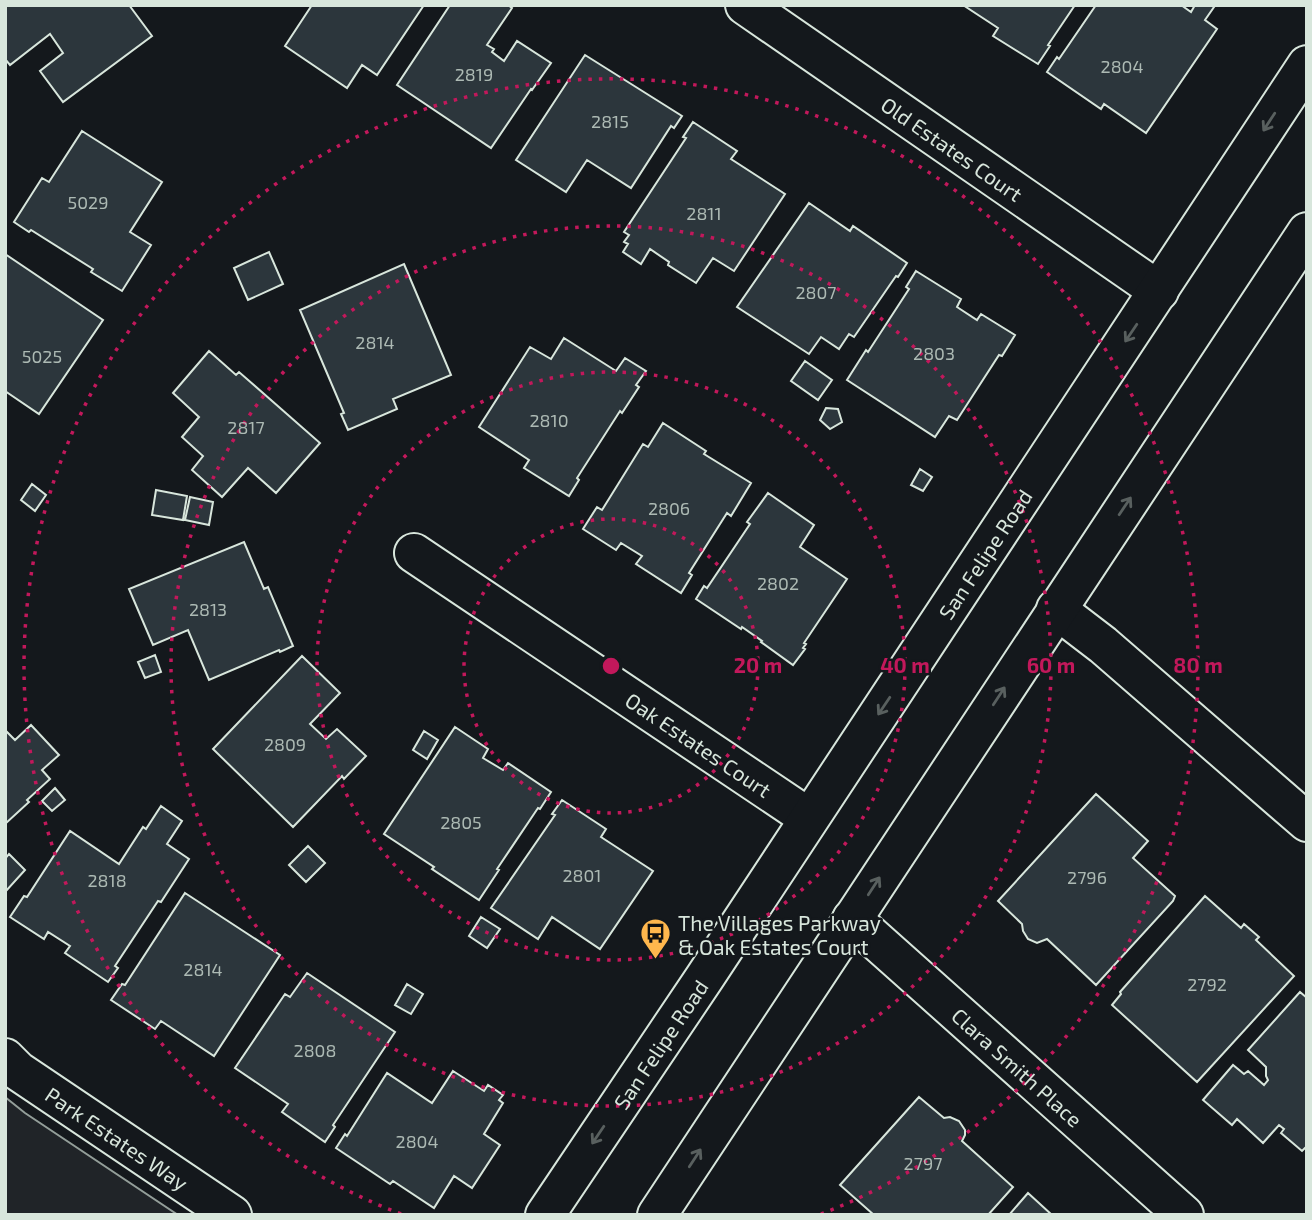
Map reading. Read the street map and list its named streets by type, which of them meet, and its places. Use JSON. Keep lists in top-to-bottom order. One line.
{"streets":{"street":["Old Estates Court","San Felipe Road","Oak Estates Court","Clara Smith Place","Park Estates Way"]},"crossings":[["Old Estates Court","San Felipe Road"],["San Felipe Road","Oak Estates Court"]],"places":{"bus stop":["The Villages Parkway & Oak Estates Court"]},"house_numbers":["2804","2819","2815","5029","2811","2807","2814","2803","5025","2810","2817","2806","2802","2813","2809","2805","2801","2796","2818","2814","2792","2808","2804","2797"],"rings":["20 m","40 m","60 m","80 m"]}
